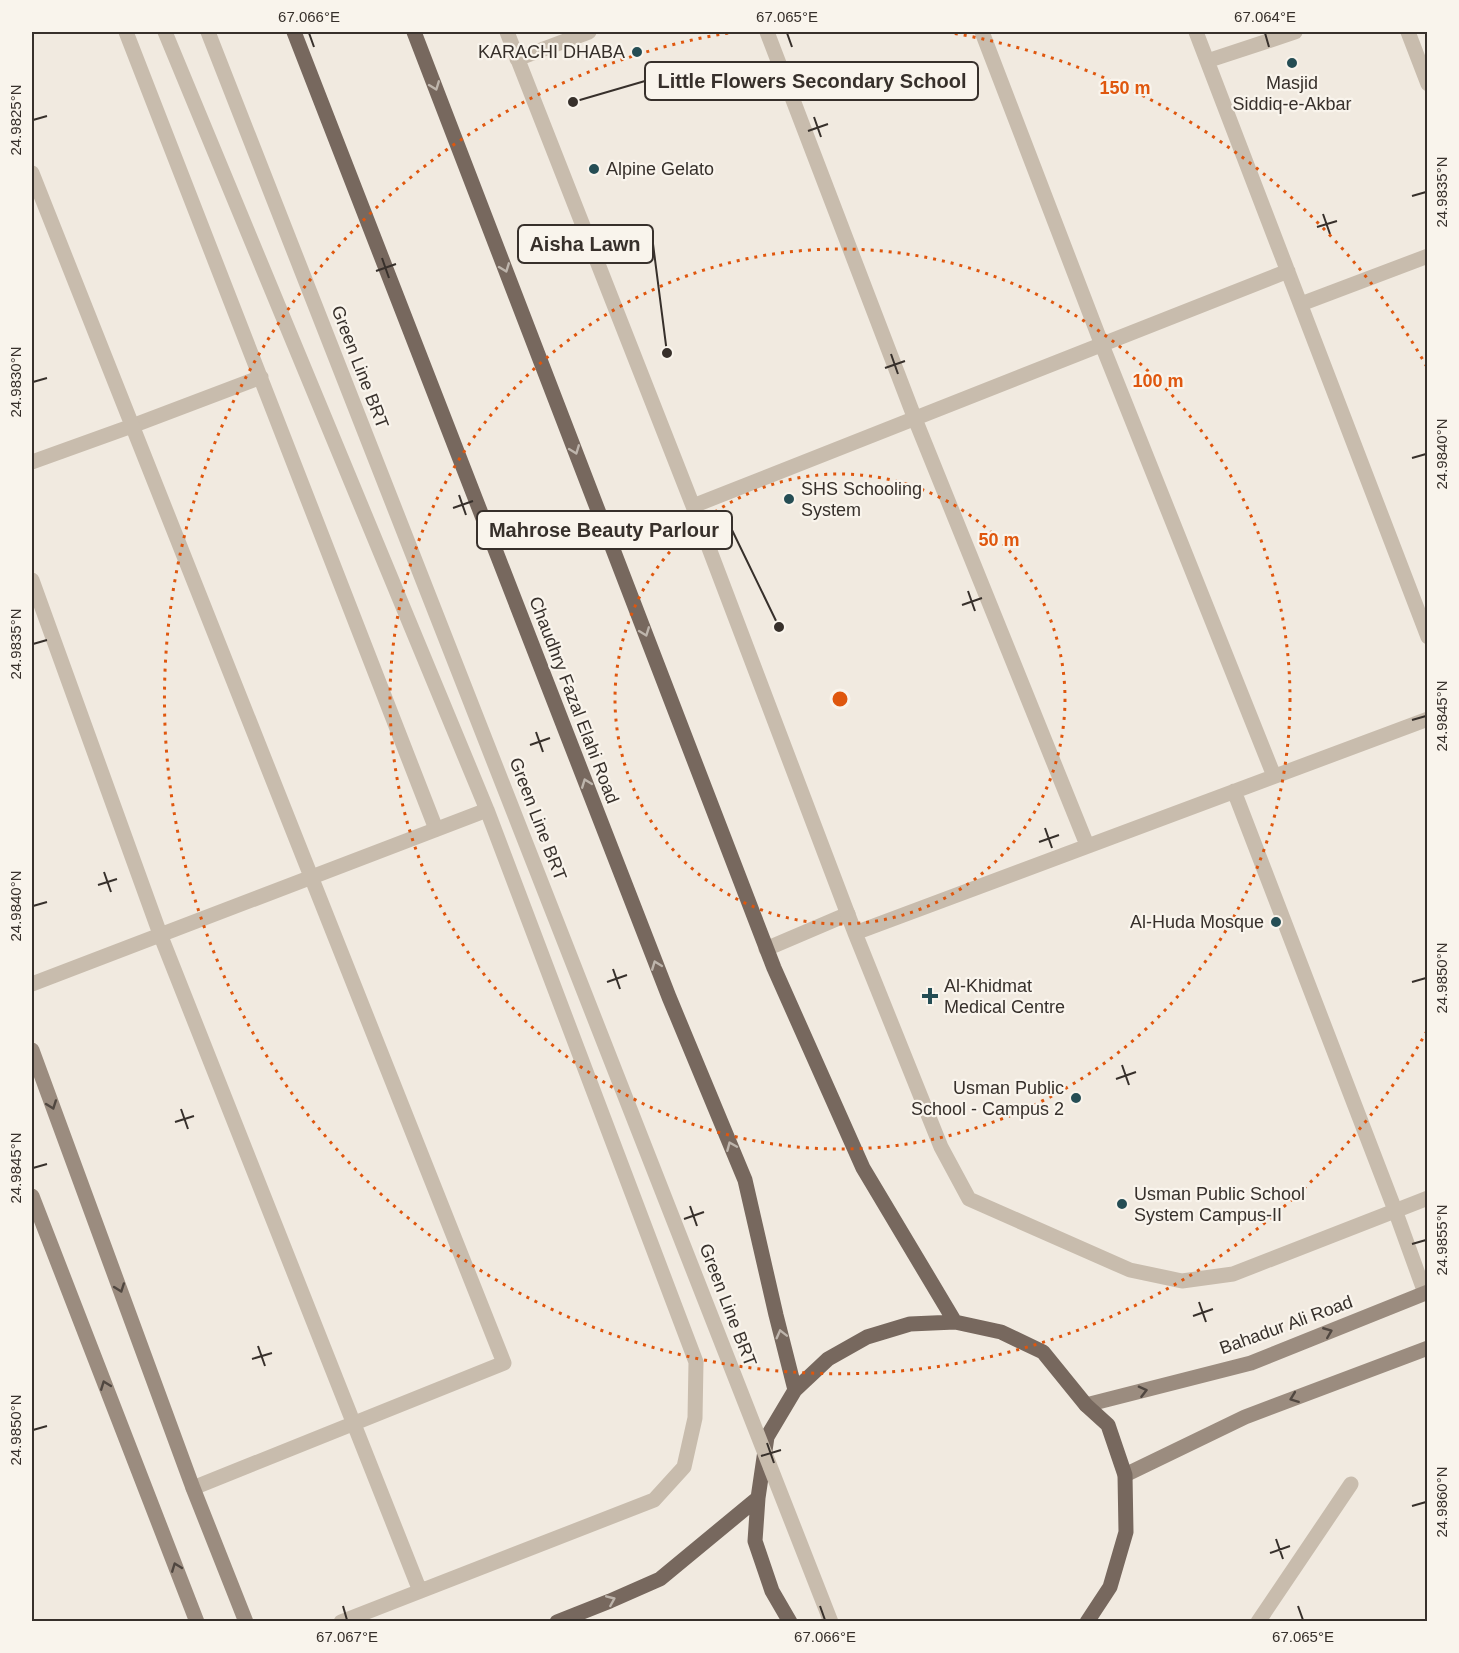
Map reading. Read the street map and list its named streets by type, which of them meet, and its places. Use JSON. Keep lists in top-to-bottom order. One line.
{"streets":{"main road":["Chaudhry Fazal Elahi Road"],"street":["Green Line BRT","Bahadur Ali Road"]},"places":{"other":["KARACHI DHABA","Masjid Siddiq-e-Akbar","Little Flowers Secondary School","Alpine Gelato","Aisha Lawn","SHS Schooling System","Mahrose Beauty Parlour","Al-Huda Mosque","Usman Public School - Campus 2","Usman Public School System Campus-II"],"health":["Al-Khidmat Medical Centre"]},"coordinates":["67.066°E","67.065°E","67.064°E","24.9825°N","24.9835°N","24.9830°N","24.9840°N","24.9845°N","24.9850°N","24.9855°N","24.9860°N","67.067°E"],"rings":["150 m","100 m","50 m"]}
